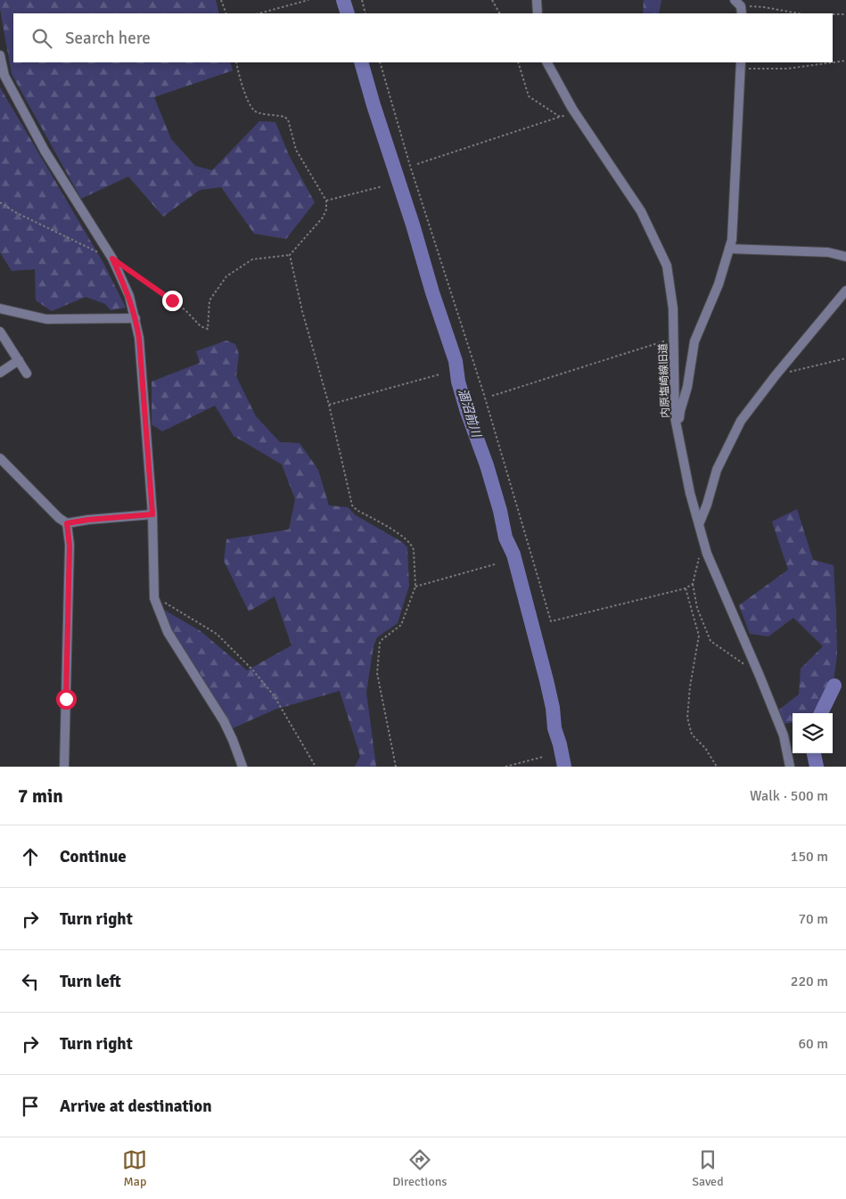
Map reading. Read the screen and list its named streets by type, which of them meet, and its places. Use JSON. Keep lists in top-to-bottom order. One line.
{"streets":{"street":["内原塩崎線旧道"]},"water":["涸沼前川"],"page":{"search":"Search here","heading":["7 min","Walk · 500 m"],"list":[["Continue","150 m"],["Turn right","70 m"],["Turn left","220 m"],["Turn right","60 m"],"Arrive at destination"],"nav":["Map","Directions","Saved"]}}
